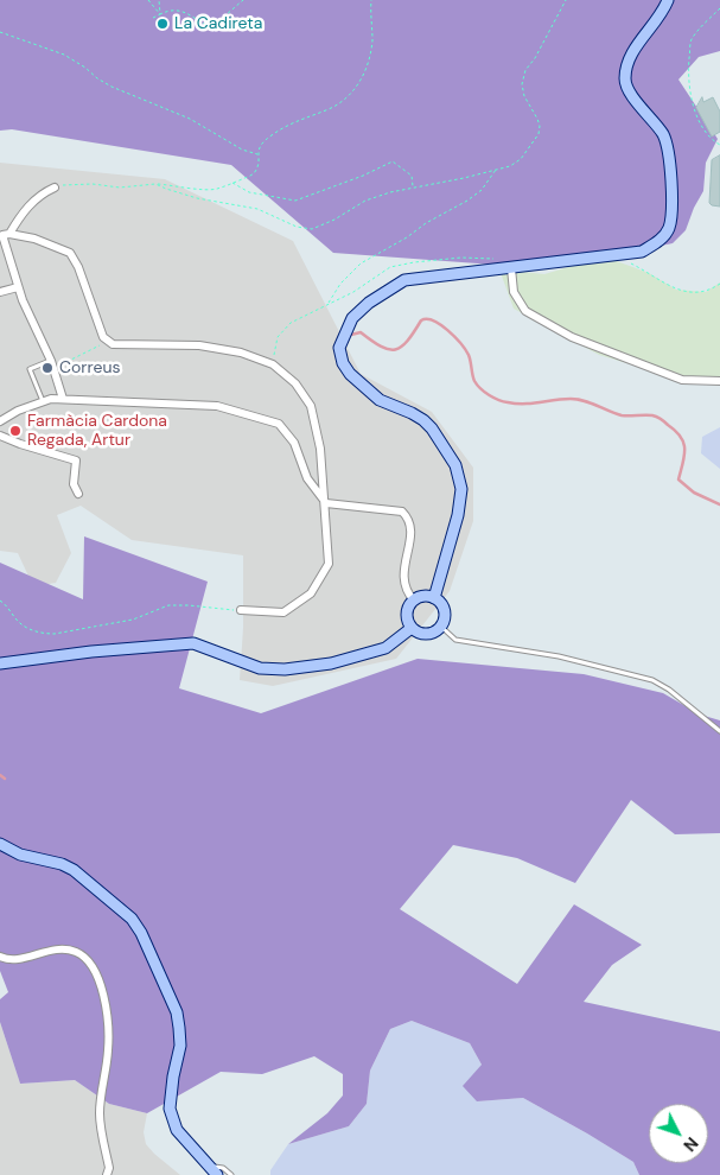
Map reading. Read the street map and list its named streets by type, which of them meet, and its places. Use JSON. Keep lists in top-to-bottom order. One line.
{"places":["La Cadireta","Correus","Farmàcia Cardona Regada, Artur"],"north":"bottom right"}
